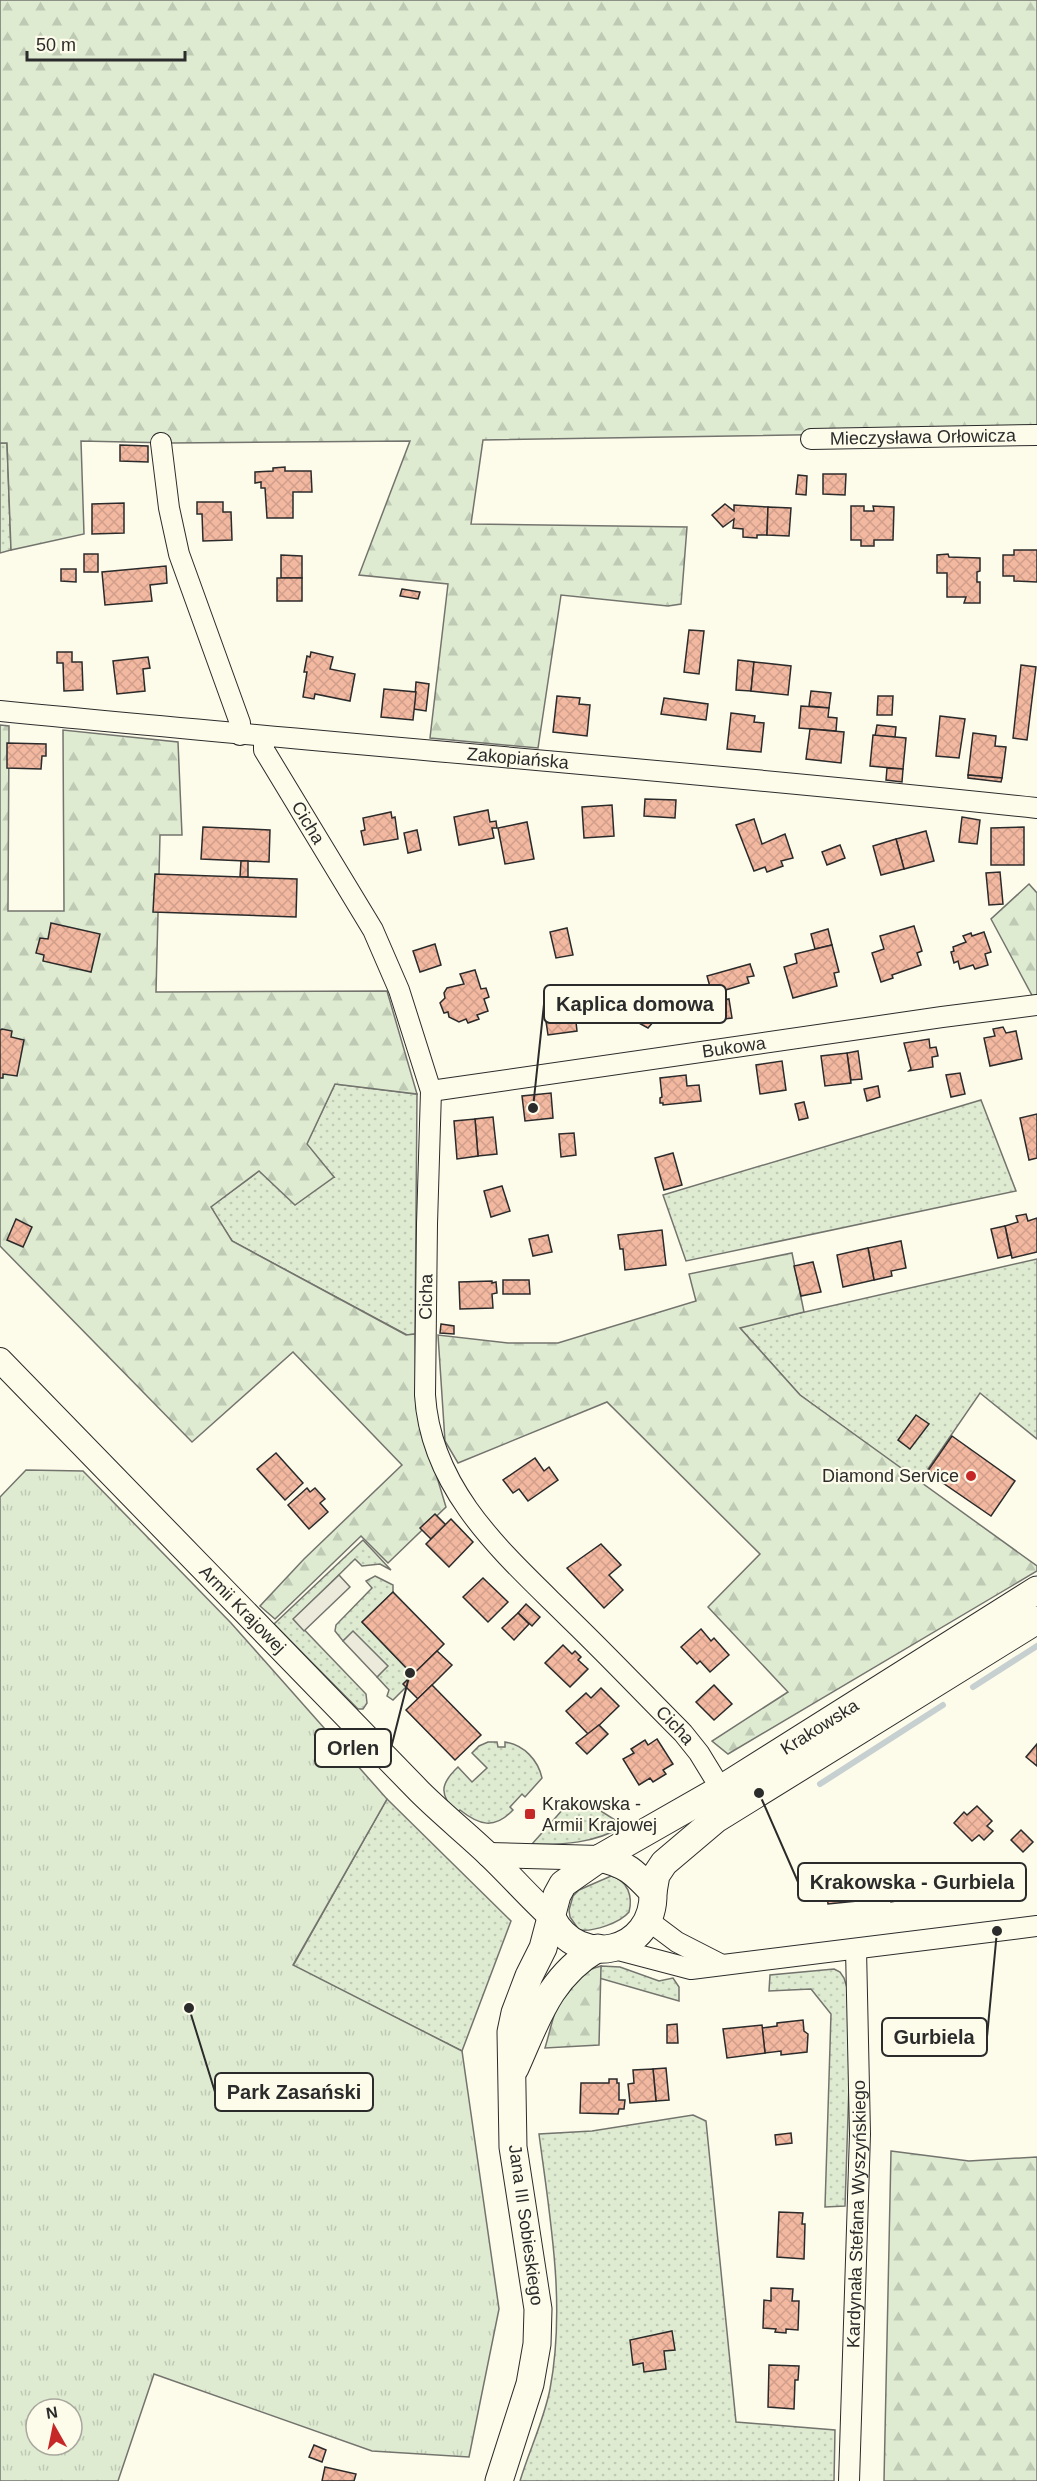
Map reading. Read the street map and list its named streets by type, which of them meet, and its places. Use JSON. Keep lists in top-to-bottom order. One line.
{"streets":{"main road":["Krakowska","Jana III Sobieskiego"],"street":["Mieczysława Orłowicza","Zakopiańska","Cicha","Bukowa","Armii Krajowej","Kardynała Stefana Wyszyńskiego"]},"crossings":[["Zakopiańska","Cicha"],["Cicha","Bukowa"],["Cicha","Krakowska"],["Armii Krajowej","Krakowska"],["Armii Krajowej","Jana III Sobieskiego"],["Krakowska","Jana III Sobieskiego"]],"places":{"other":["Kaplica domowa","Diamond Service","Orlen","Krakowska - Gurbiela","Gurbiela","Park Zasański"],"transit":["Krakowska - Armii Krajowej"]},"scale_bar":"50 m","north":"top"}
